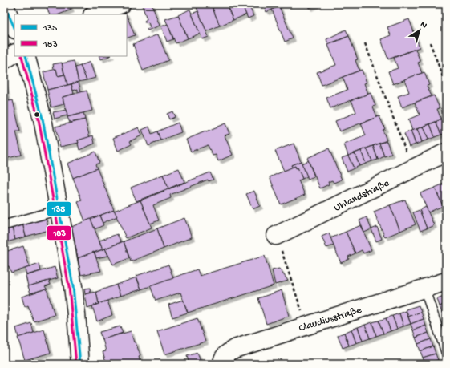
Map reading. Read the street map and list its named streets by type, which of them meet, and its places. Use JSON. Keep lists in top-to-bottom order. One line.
{"streets":{"street":["Uhlandstraße","Claudiusstraße"]},"lines":["transit line 135","transit line 183"],"legend":["135","183"],"north":"top right"}
